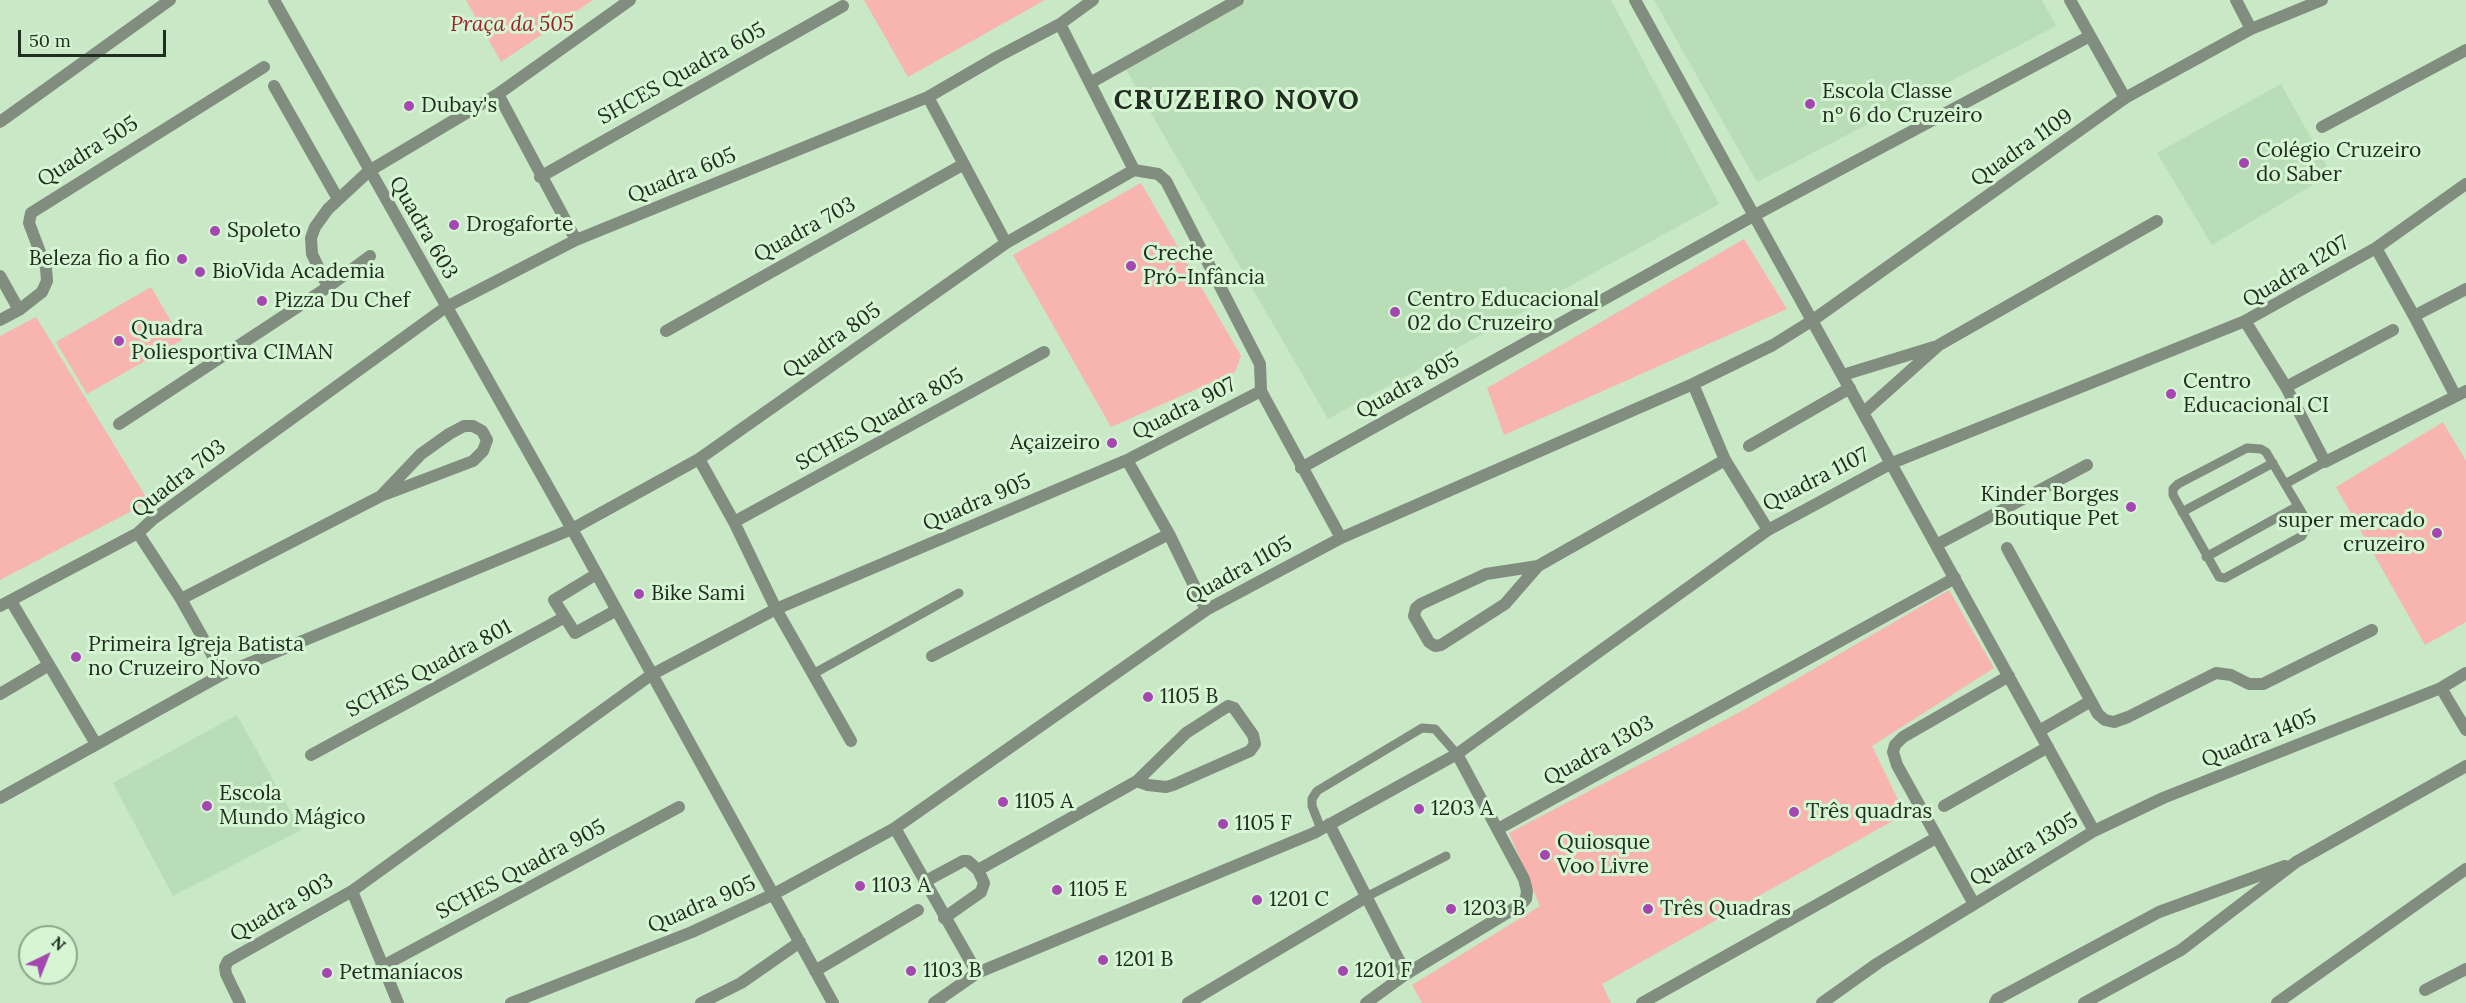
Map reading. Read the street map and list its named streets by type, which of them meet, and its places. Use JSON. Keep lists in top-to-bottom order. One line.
{"streets":{"street":["SHCES Quadra 605","Quadra 1109","Quadra 505","Quadra 605","Quadra 603","Quadra 703","Quadra 1207","Quadra 805","Quadra 907","SCHES Quadra 805","Quadra 1107","Quadra 905","Quadra 1105","SCHES Quadra 801","Quadra 1405","Quadra 1303","Quadra 1305","SCHES Quadra 905","Quadra 903"]},"crossings":[["Quadra 605","Quadra 603"],["Quadra 603","Quadra 703"],["Quadra 805","Quadra 907"],["Quadra 907","Quadra 905"],["Quadra 907","Quadra 1105"],["Quadra 1107","Quadra 1105"],["Quadra 1107","Quadra 1305"],["Quadra 905","Quadra 1105"],["Quadra 905","Quadra 903"],["Quadra 1405","Quadra 1305"],["Quadra 1303","Quadra 1305"],["SCHES Quadra 905","Quadra 903"]],"districts":["CRUZEIRO NOVO"],"parks":["Praça da 505"],"places":["Escola Classe nº 6 do Cruzeiro","Dubay's","Colégio Cruzeiro do Saber","Drogaforte","Spoleto","Beleza fio a fio","Creche Pró-Infância","BioVida Academia","Pizza Du Chef","Centro Educacional 02 do Cruzeiro","Quadra Poliesportiva CIMAN","Centro Educacional CI","Açaizeiro","Kinder Borges Boutique Pet","super mercado cruzeiro","Bike Sami","Primeira Igreja Batista no Cruzeiro Novo","1105 B","1105 A","Escola Mundo Mágico","1203 A","Três quadras","1105 F","Quiosque Voo Livre","1103 A","1105 E","1201 C","1203 B","Três Quadras","1201 B","1103 B","1201 F","Petmaníacos"],"scale_bar":"50 m","north":"top right"}
